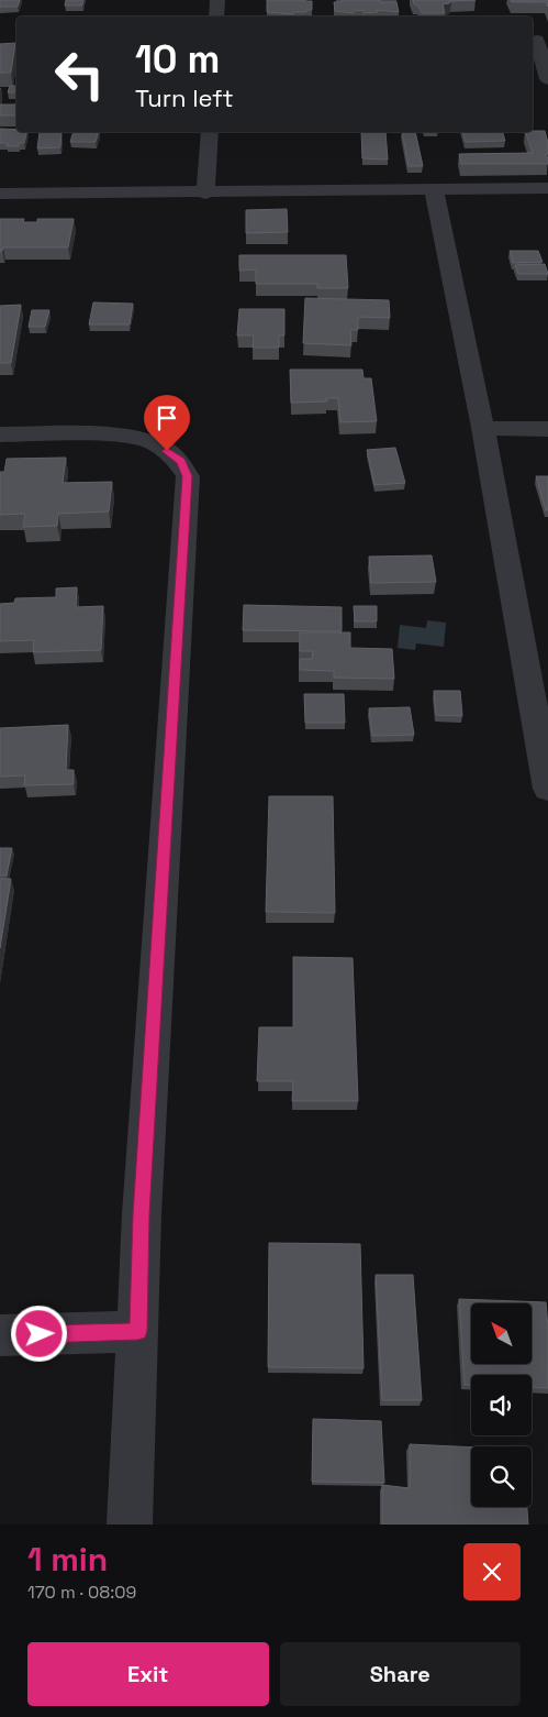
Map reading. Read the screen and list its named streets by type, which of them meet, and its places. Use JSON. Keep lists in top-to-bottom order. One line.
{"north":"top left","page":{"turn":["10 m","Turn left"],"heading":["1 min","170 m · 08:09"],"buttons":["Exit","Share"]}}
